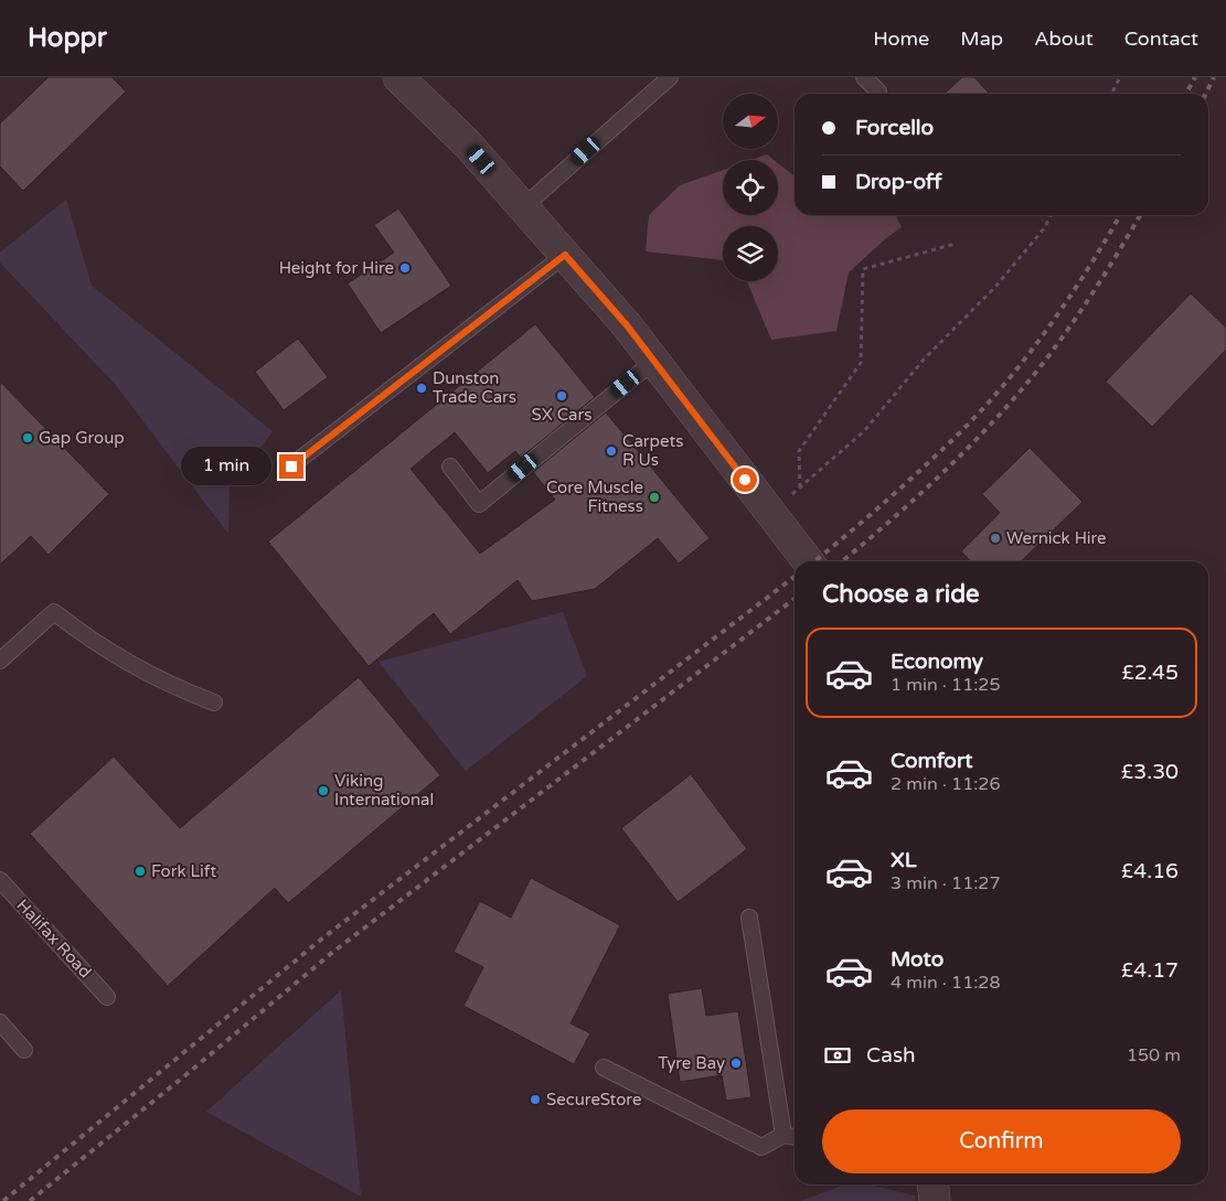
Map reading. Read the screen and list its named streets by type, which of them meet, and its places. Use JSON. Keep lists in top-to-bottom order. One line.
{"streets":{"lane":["Halifax Road"]},"places":["Height for Hire","Dunston Trade Cars","SX Cars","Gap Group","Carpets R Us","Core Muscle Fitness","Wernick Hire","Viking International","Fork Lift","Tyre Bay","SecureStore"],"north":"right","page":{"header":"Hoppr","nav":["Home","Map","About","Contact"],"banner":["Forcello","Drop-off"],"bubble":"1 min","heading":"Choose a ride","list":[{"name":"Economy","note":"1 min · 11:25","value":"£2.45"},{"name":"Comfort","note":"2 min · 11:26","value":"£3.30"},{"name":"XL","note":"3 min · 11:27","value":"£4.16"},{"name":"Moto","note":"4 min · 11:28","value":"£4.17"}],"pay":["Cash","150 m"],"buttons":"Confirm"}}
